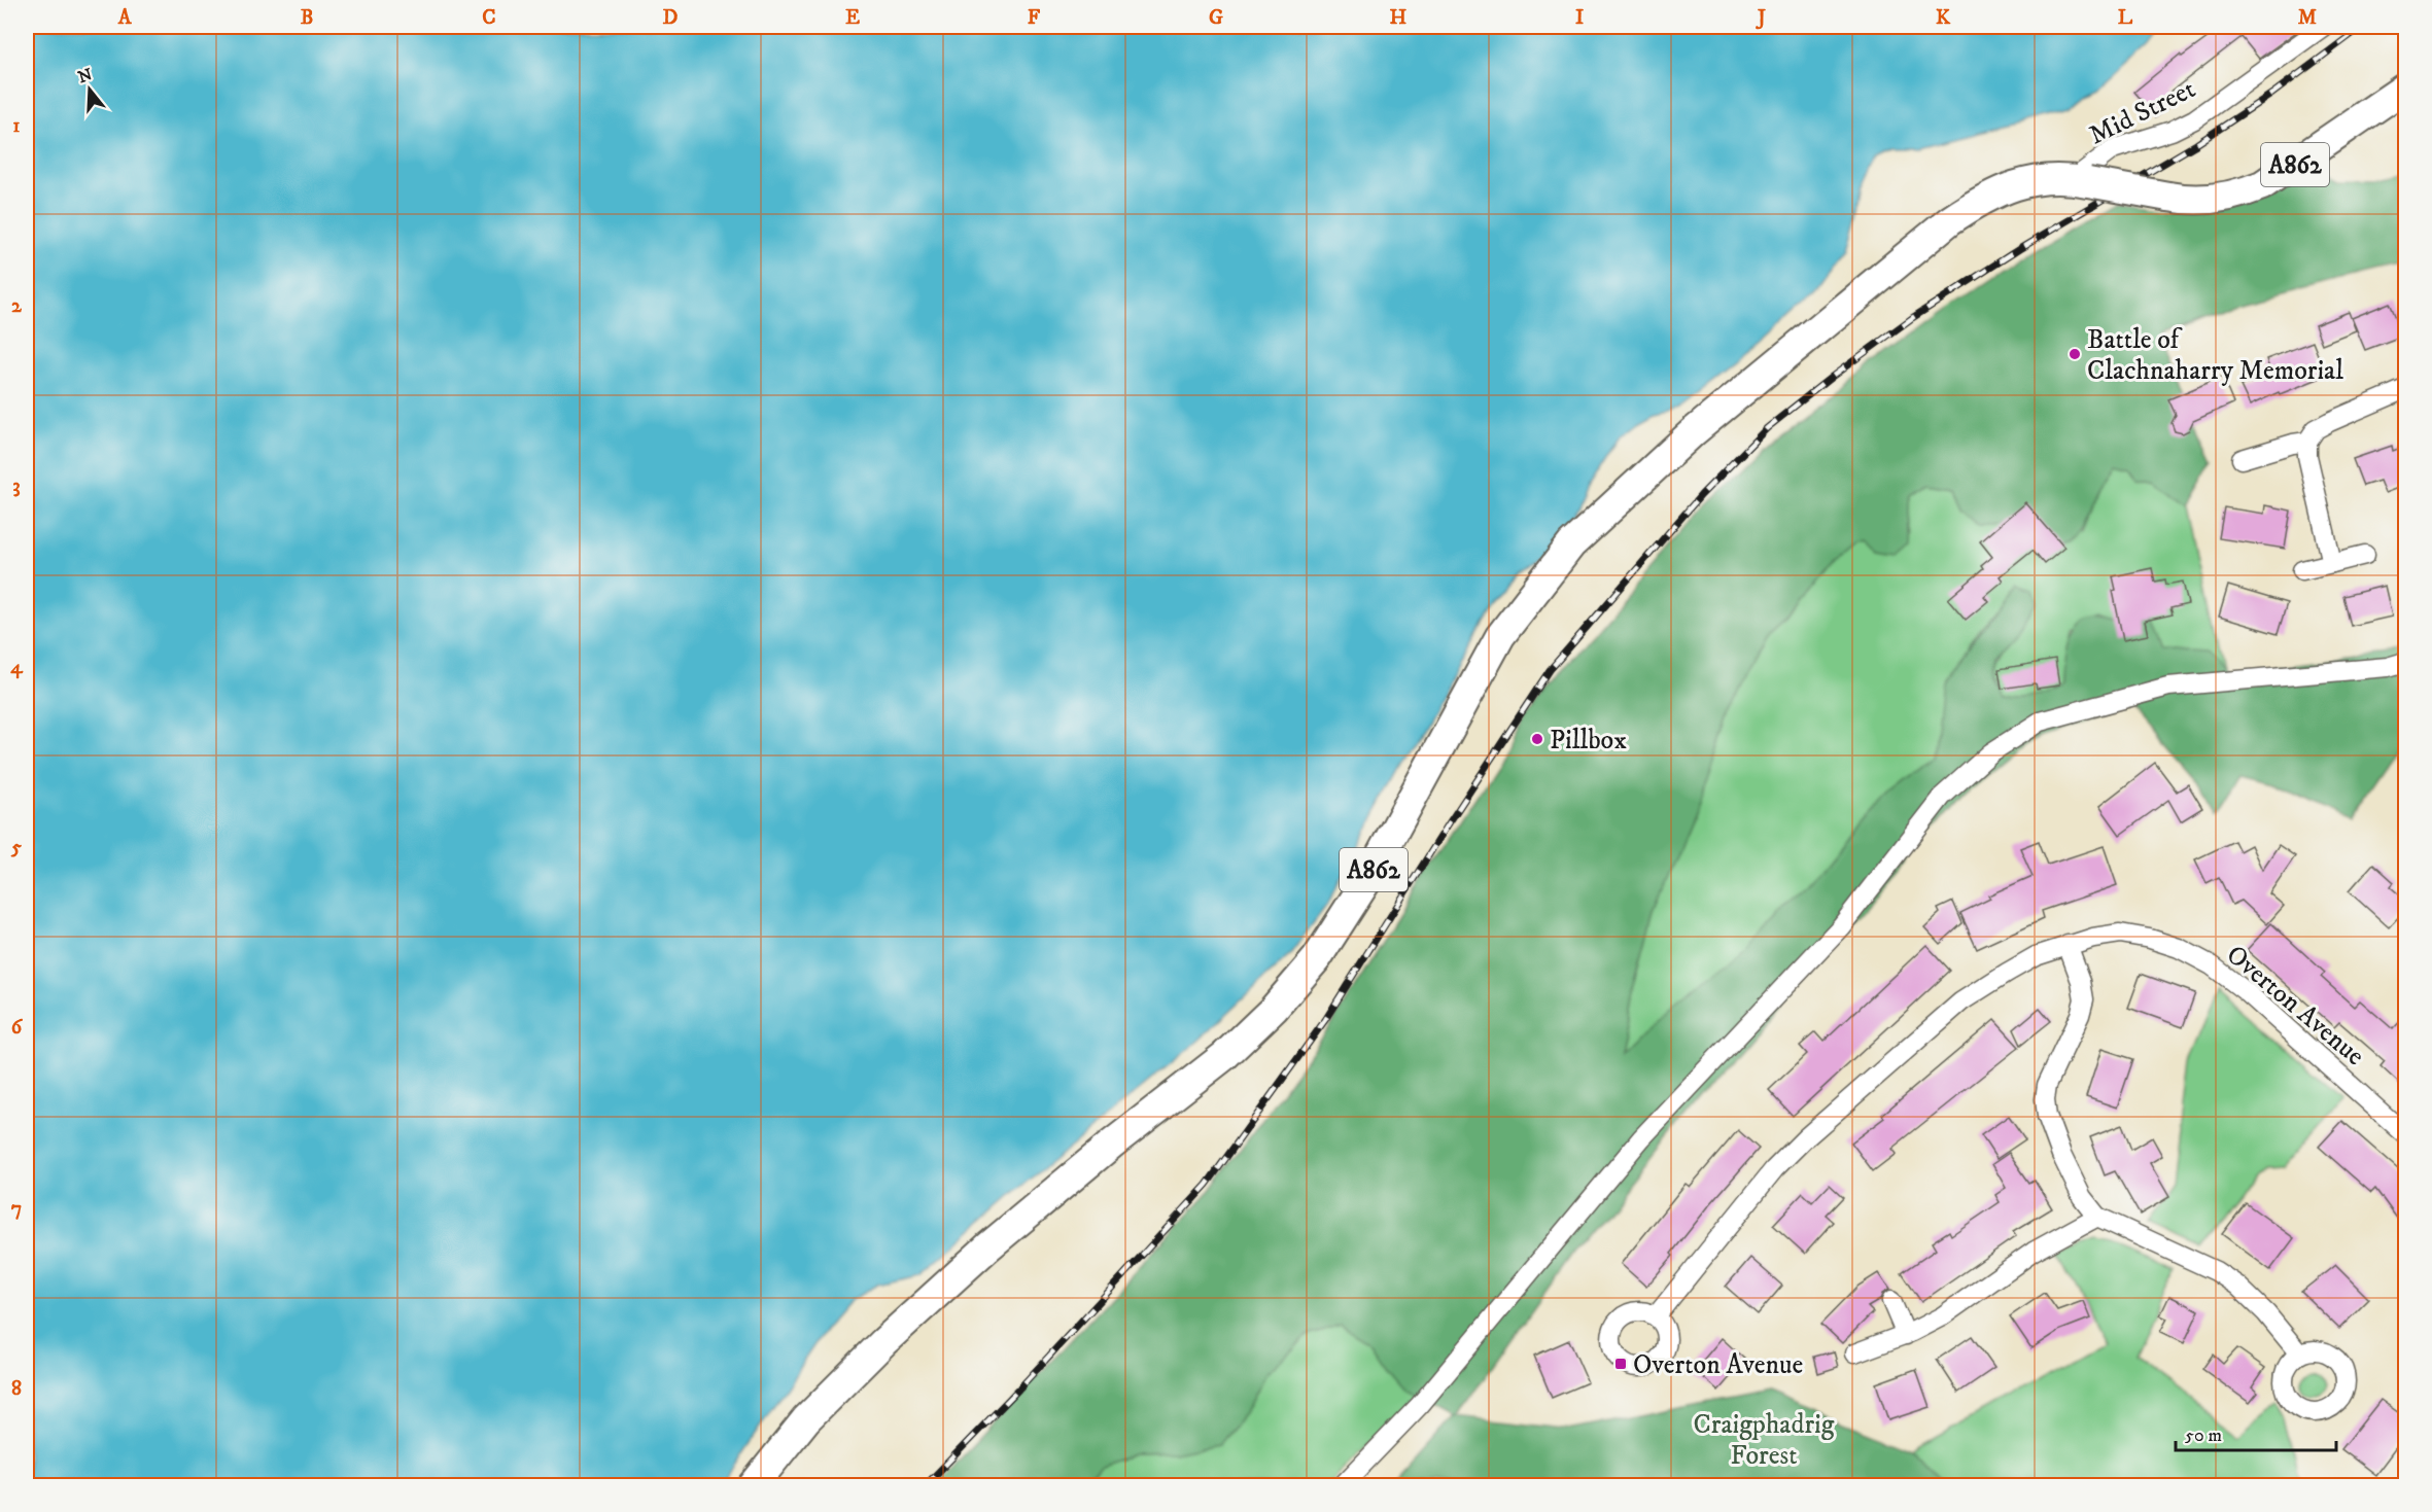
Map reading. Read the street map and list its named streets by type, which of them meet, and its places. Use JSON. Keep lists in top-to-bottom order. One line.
{"streets":{"main road":["A862"],"street":["Mid Street","Overton Avenue"]},"crossings":[["Mid Street","A862"]],"parks":["Craigphadrig Forest"],"places":{"other":["Battle of Clachnaharry Memorial","Pillbox"],"transit":["Overton Avenue"]},"scale_bar":"50 m","north":"top","grid":{"columns":["A","B","C","D","E","F","G","H","I","J","K","L","M"],"rows":["1","2","3","4","5","6","7","8"]}}
